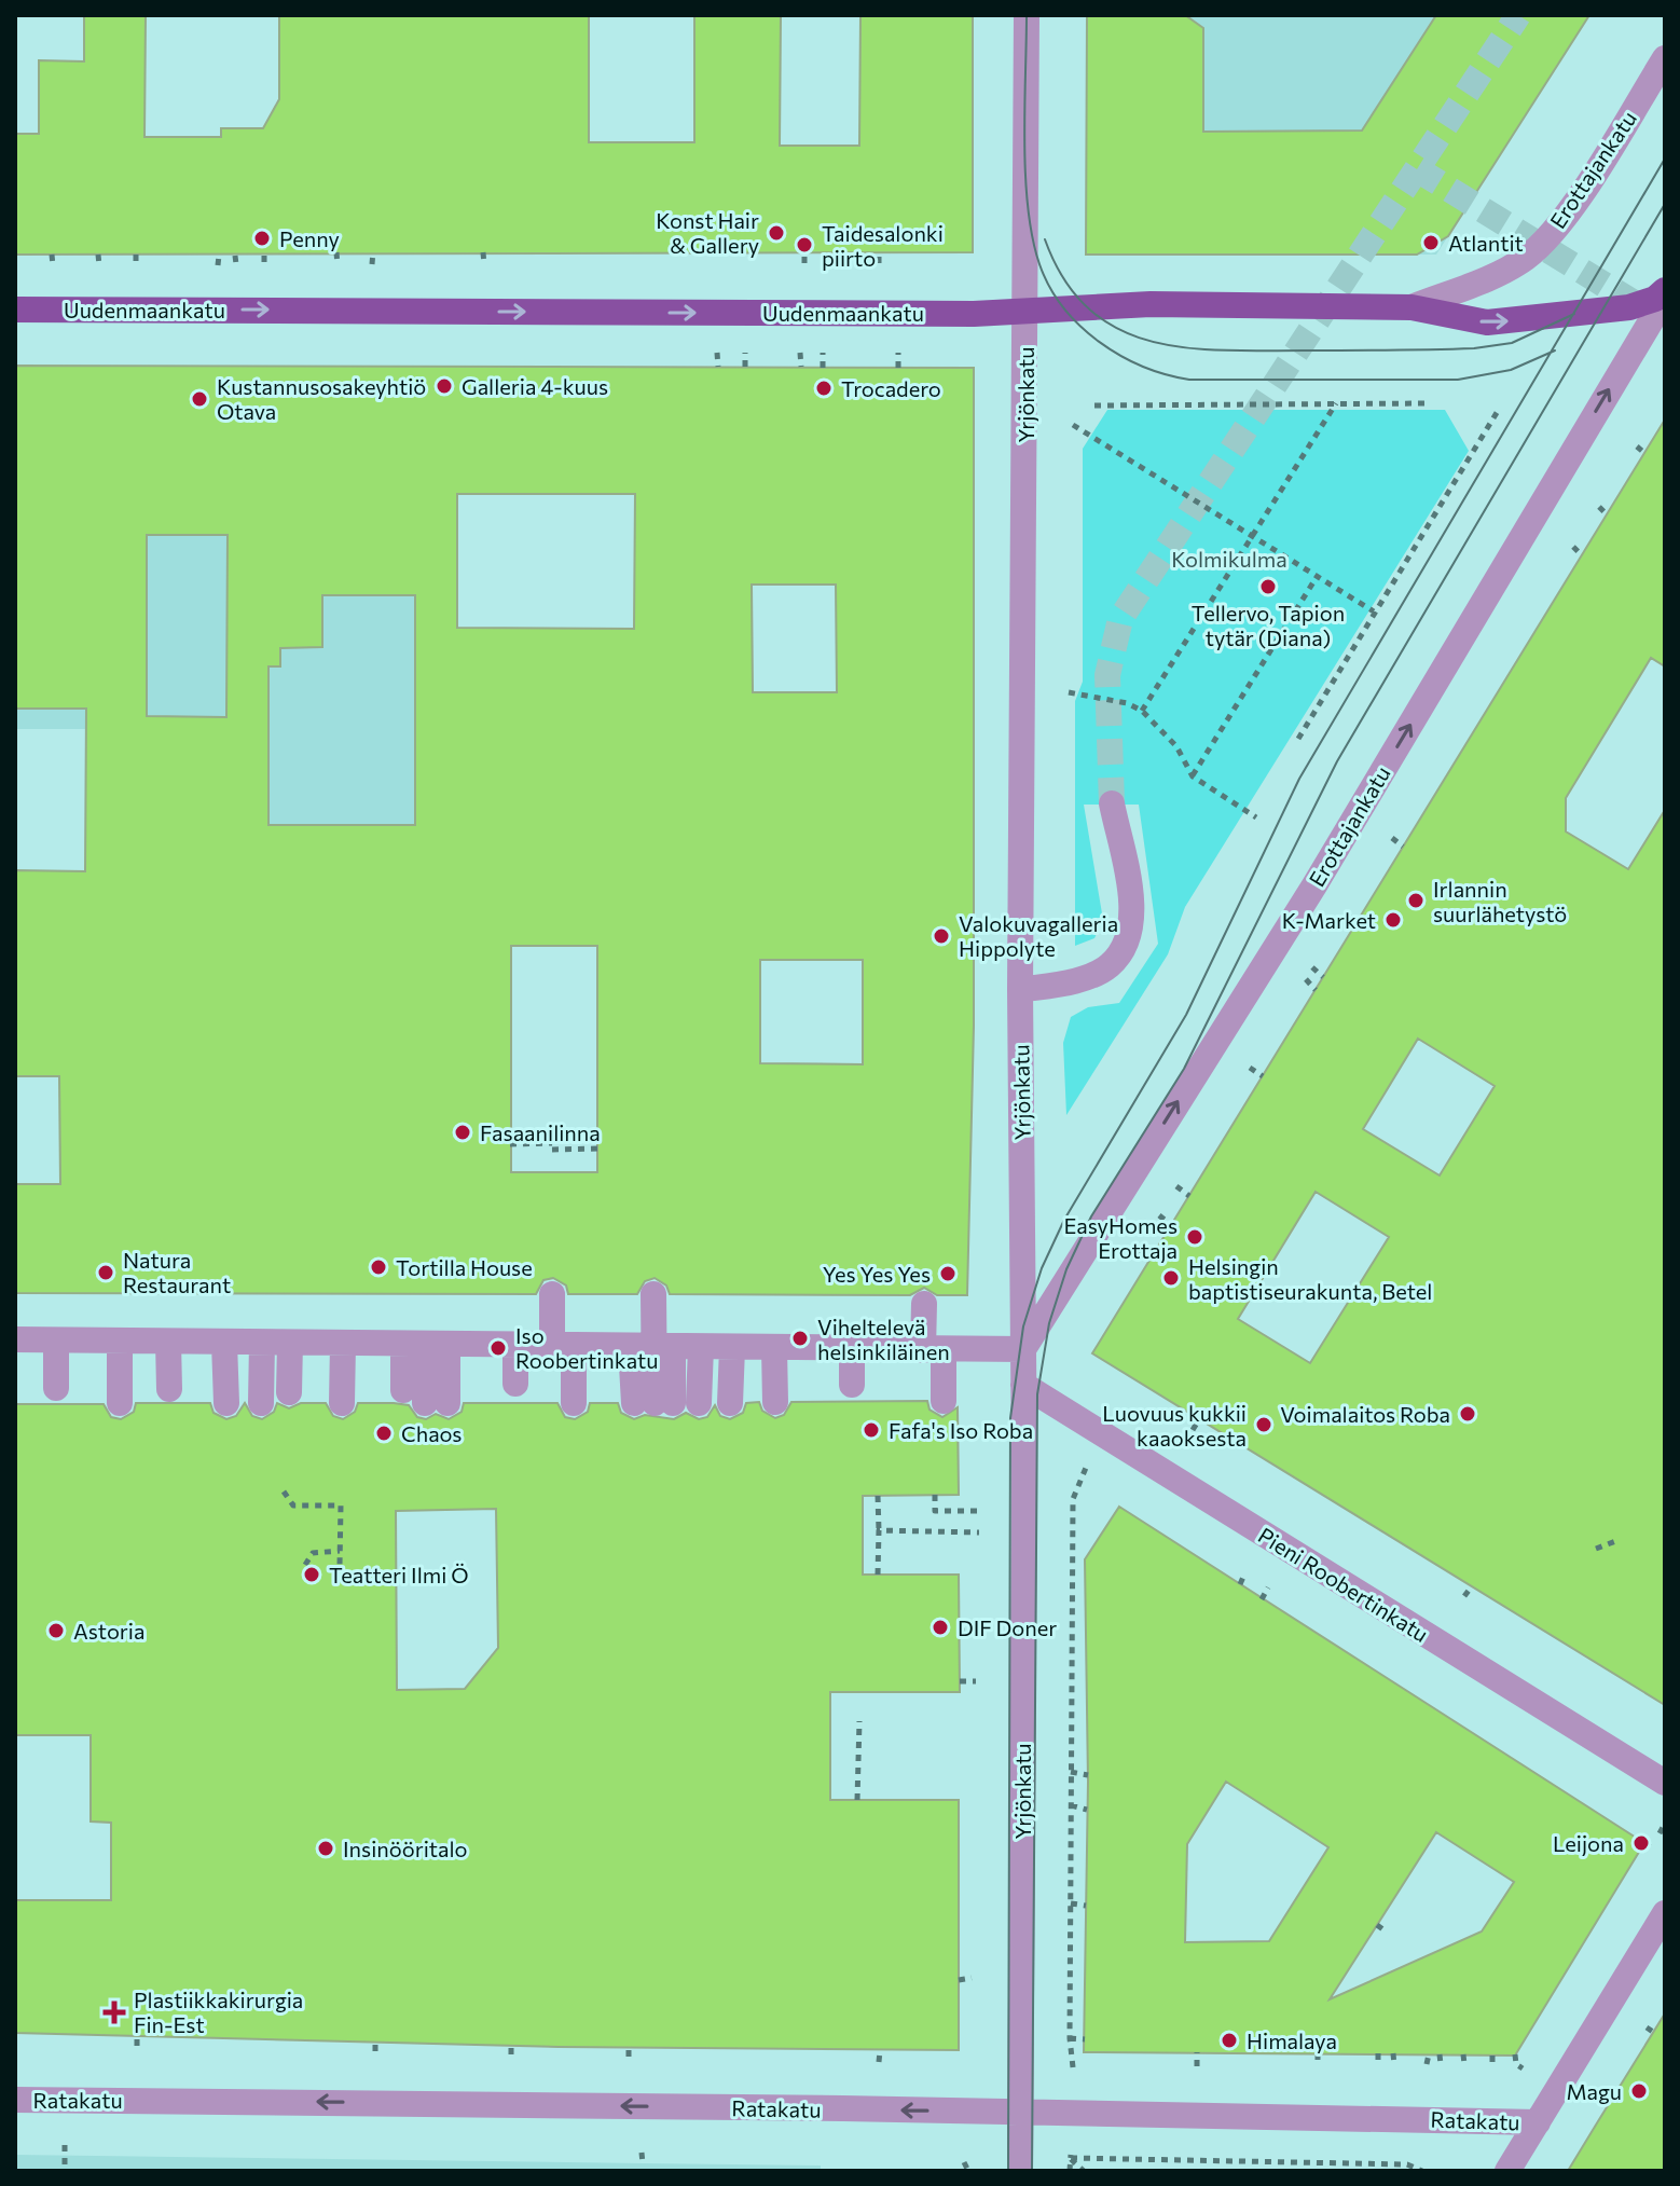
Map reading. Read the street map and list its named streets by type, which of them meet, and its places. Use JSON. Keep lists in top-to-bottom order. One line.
{"streets":{"main road":["Uudenmaankatu"],"street":["Erottajankatu","Yrjönkatu","Pieni Roobertinkatu","Ratakatu"]},"crossings":[["Erottajankatu","Uudenmaankatu"],["Erottajankatu","Yrjönkatu"],["Uudenmaankatu","Yrjönkatu"],["Yrjönkatu","Pieni Roobertinkatu"],["Yrjönkatu","Ratakatu"]],"one_way":["Erottajankatu","Uudenmaankatu","Ratakatu"],"parks":["Kolmikulma"],"places":{"other":["Konst Hair & Gallery","Penny","Atlantit","Taidesalonki piirto","Galleria 4-kuus","Trocadero","Kustannusosakeyhtiö Otava","Tellervo, Tapion tytär (Diana)","Irlannin suurlähetystö","K-Market","Valokuvagalleria Hippolyte","Fasaanilinna","EasyHomes Erottaja","Tortilla House","Natura Restaurant","Yes Yes Yes","Helsingin baptistiseurakunta, Betel","Viheltelevä helsinkiläinen","Iso Roobertinkatu","Voimalaitos Roba","Luovuus kukkii kaaoksesta","Fafa's Iso Roba","Chaos","Teatteri Ilmi Ö","DIF Doner","Astoria","Leijona","Insinööritalo","Himalaya","Magu"],"health":["Plastiikkakirurgia Fin-Est"]}}
